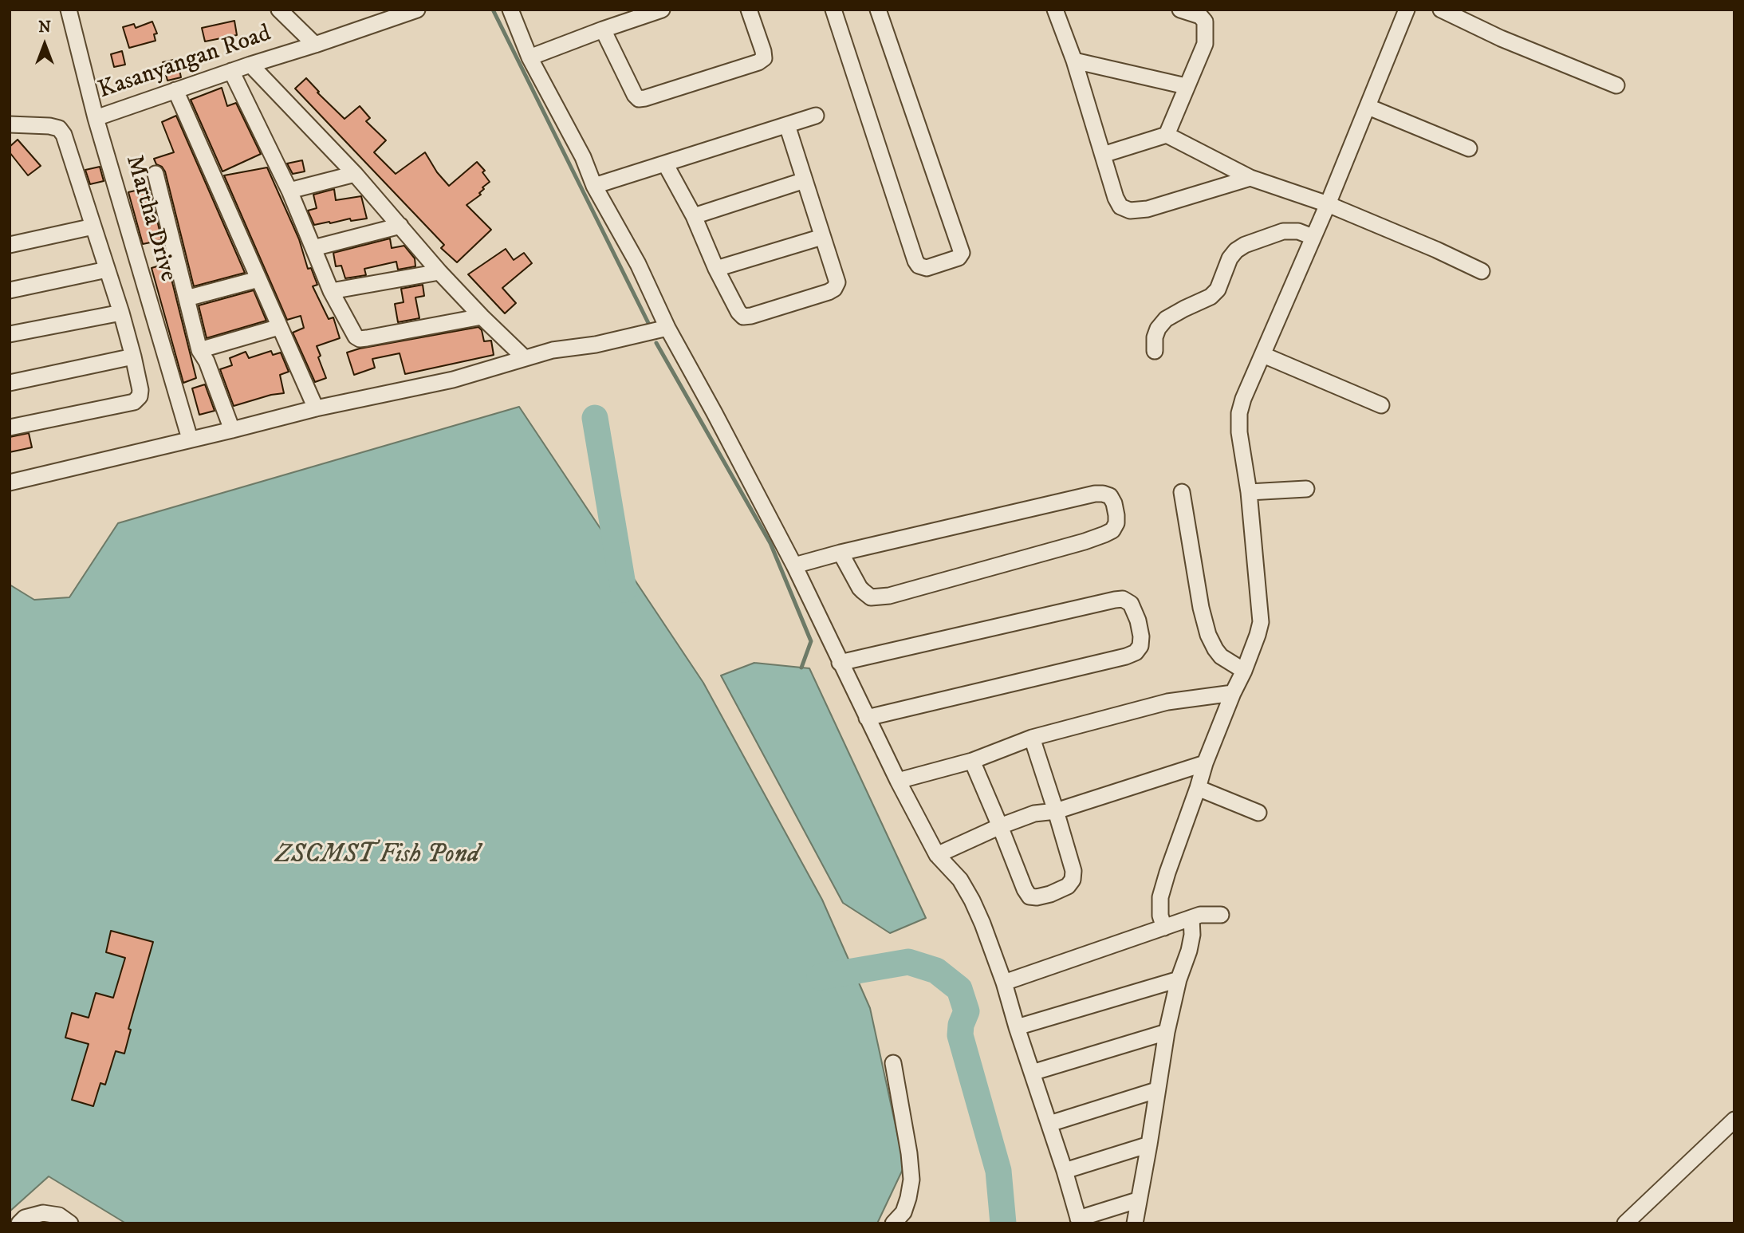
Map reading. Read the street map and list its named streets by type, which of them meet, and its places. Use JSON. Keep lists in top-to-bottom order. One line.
{"streets":{"street":["Kasanyangan Road","Martha Drive"]},"crossings":[["Kasanyangan Road","Martha Drive"]],"water":["ZSCMST Fish Pond"],"north":"top"}
